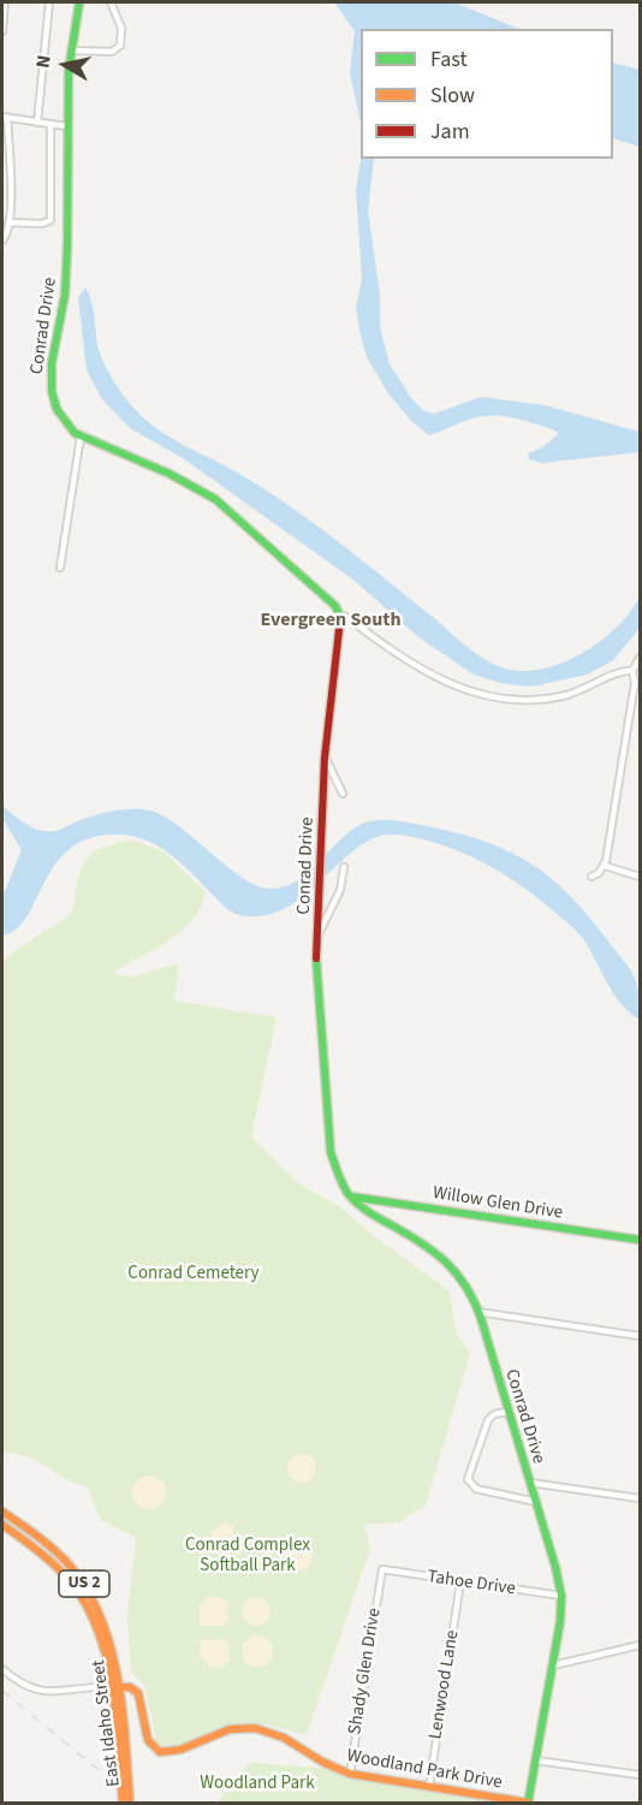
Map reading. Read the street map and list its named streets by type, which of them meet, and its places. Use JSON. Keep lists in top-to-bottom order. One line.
{"streets":{"main road":["Conrad Drive","Willow Glen Drive","US 2","East Idaho Street","Woodland Park Drive"],"street":["Tahoe Drive","Shady Glen Drive","Lenwood Lane"]},"crossings":[["Conrad Drive","Willow Glen Drive"],["Conrad Drive","Tahoe Drive"],["Conrad Drive","Woodland Park Drive"],["Tahoe Drive","Shady Glen Drive"],["Tahoe Drive","Lenwood Lane"],["Shady Glen Drive","Woodland Park Drive"],["Lenwood Lane","Woodland Park Drive"],["East Idaho Street","Woodland Park Drive"]],"districts":["Evergreen South"],"parks":["Conrad Cemetery","Conrad Complex Softball Park","Woodland Park"],"legend":["Fast","Slow","Jam"],"north":"left"}
